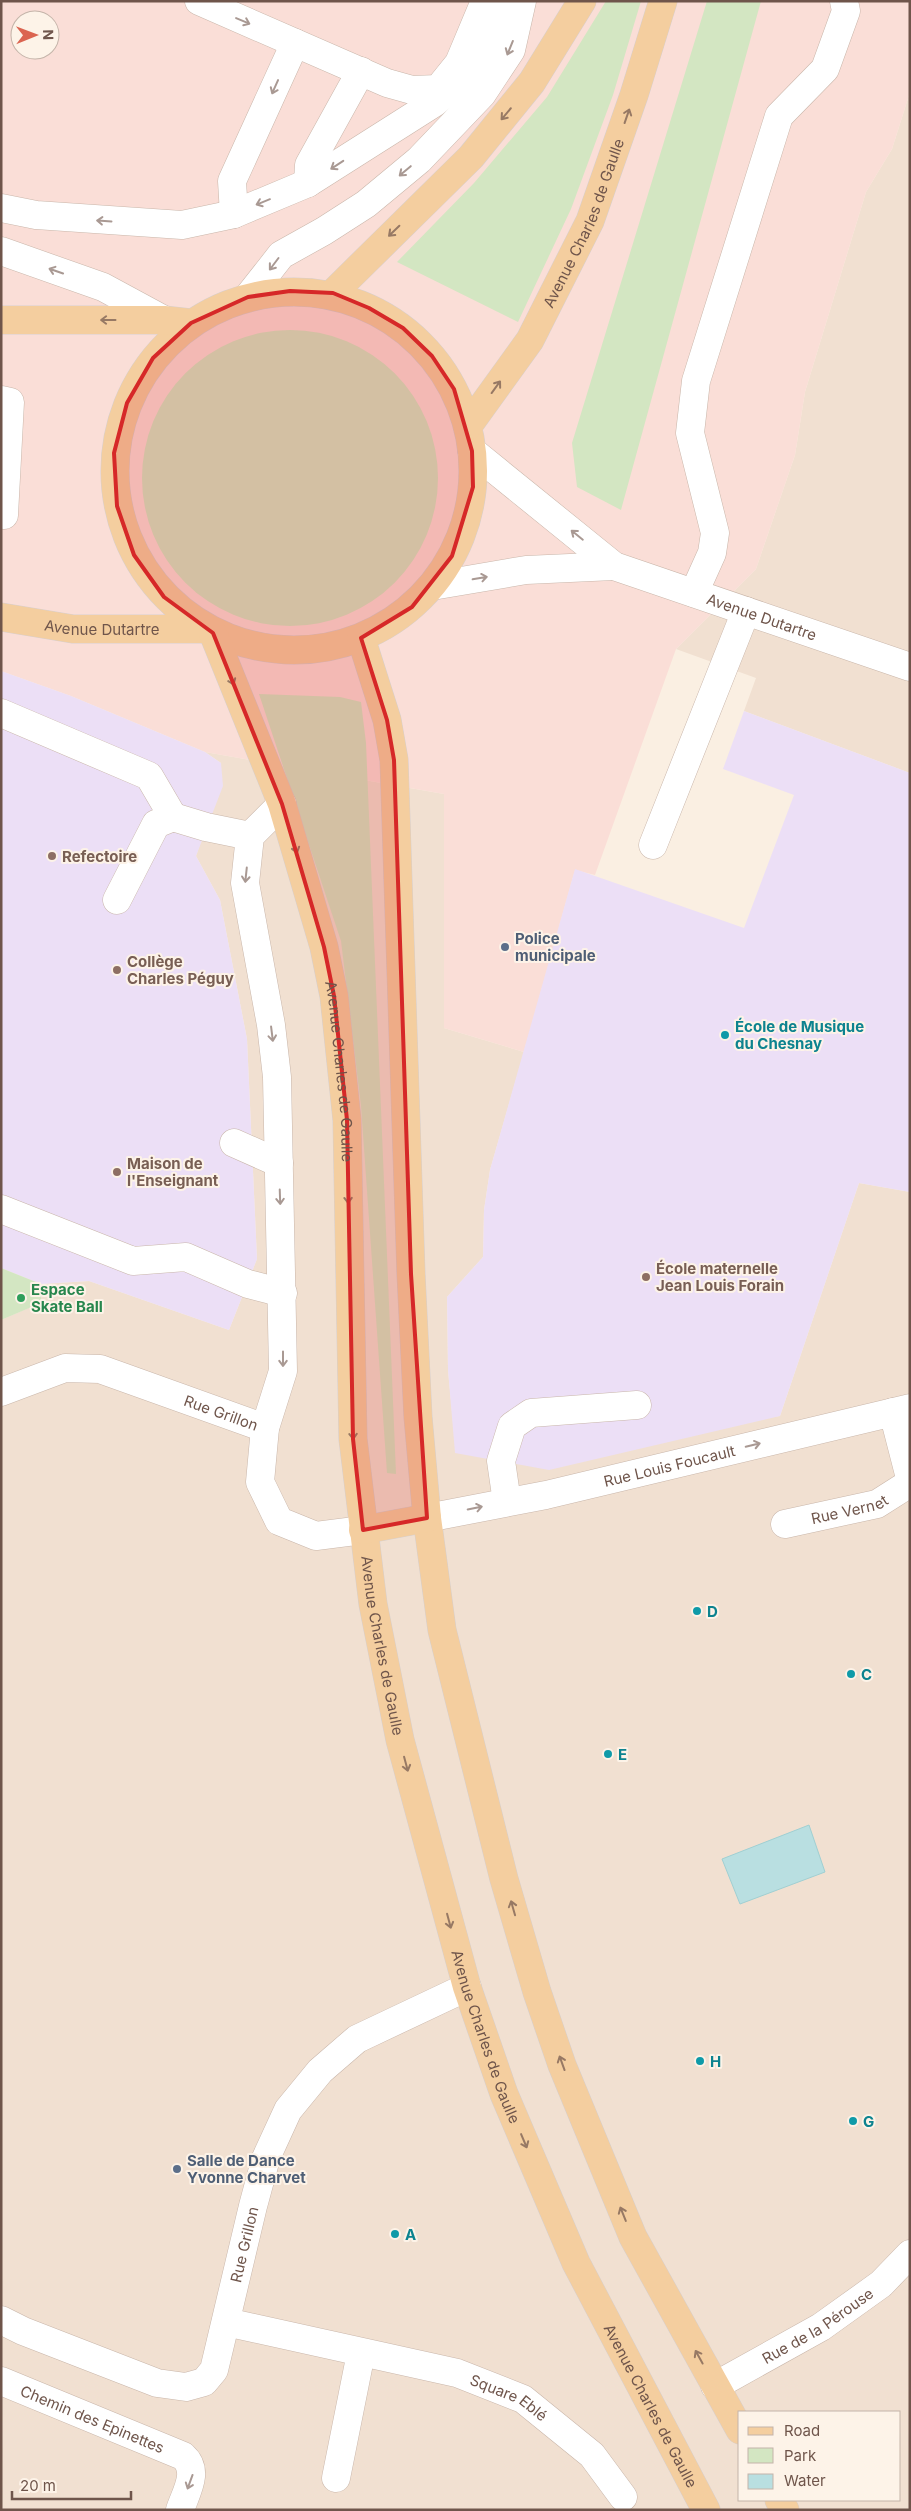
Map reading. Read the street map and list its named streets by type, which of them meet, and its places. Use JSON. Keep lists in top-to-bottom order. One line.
{"streets":{"main road":["Avenue Charles de Gaulle","Avenue Dutartre"],"street":["Rue Grillon","Rue Louis Foucault","Rue Vernet","Rue de la Pérouse","Square Eblé","Chemin des Epinettes"]},"crossings":[["Avenue Charles de Gaulle","Avenue Dutartre"],["Avenue Charles de Gaulle","Rue Grillon"],["Rue Grillon","Square Eblé"]],"one_way":["Rue Louis Foucault","Chemin des Epinettes"],"places":["Refectoire","Police municipale","Collège Charles Péguy","École de Musique du Chesnay","Maison de l'Enseignant","École maternelle Jean Louis Forain","Espace Skate Ball","D","C","E","H","G","Salle de Dance Yvonne Charvet","A"],"legend":["Road","Park","Water"],"scale_bar":"20 m","north":"right"}
